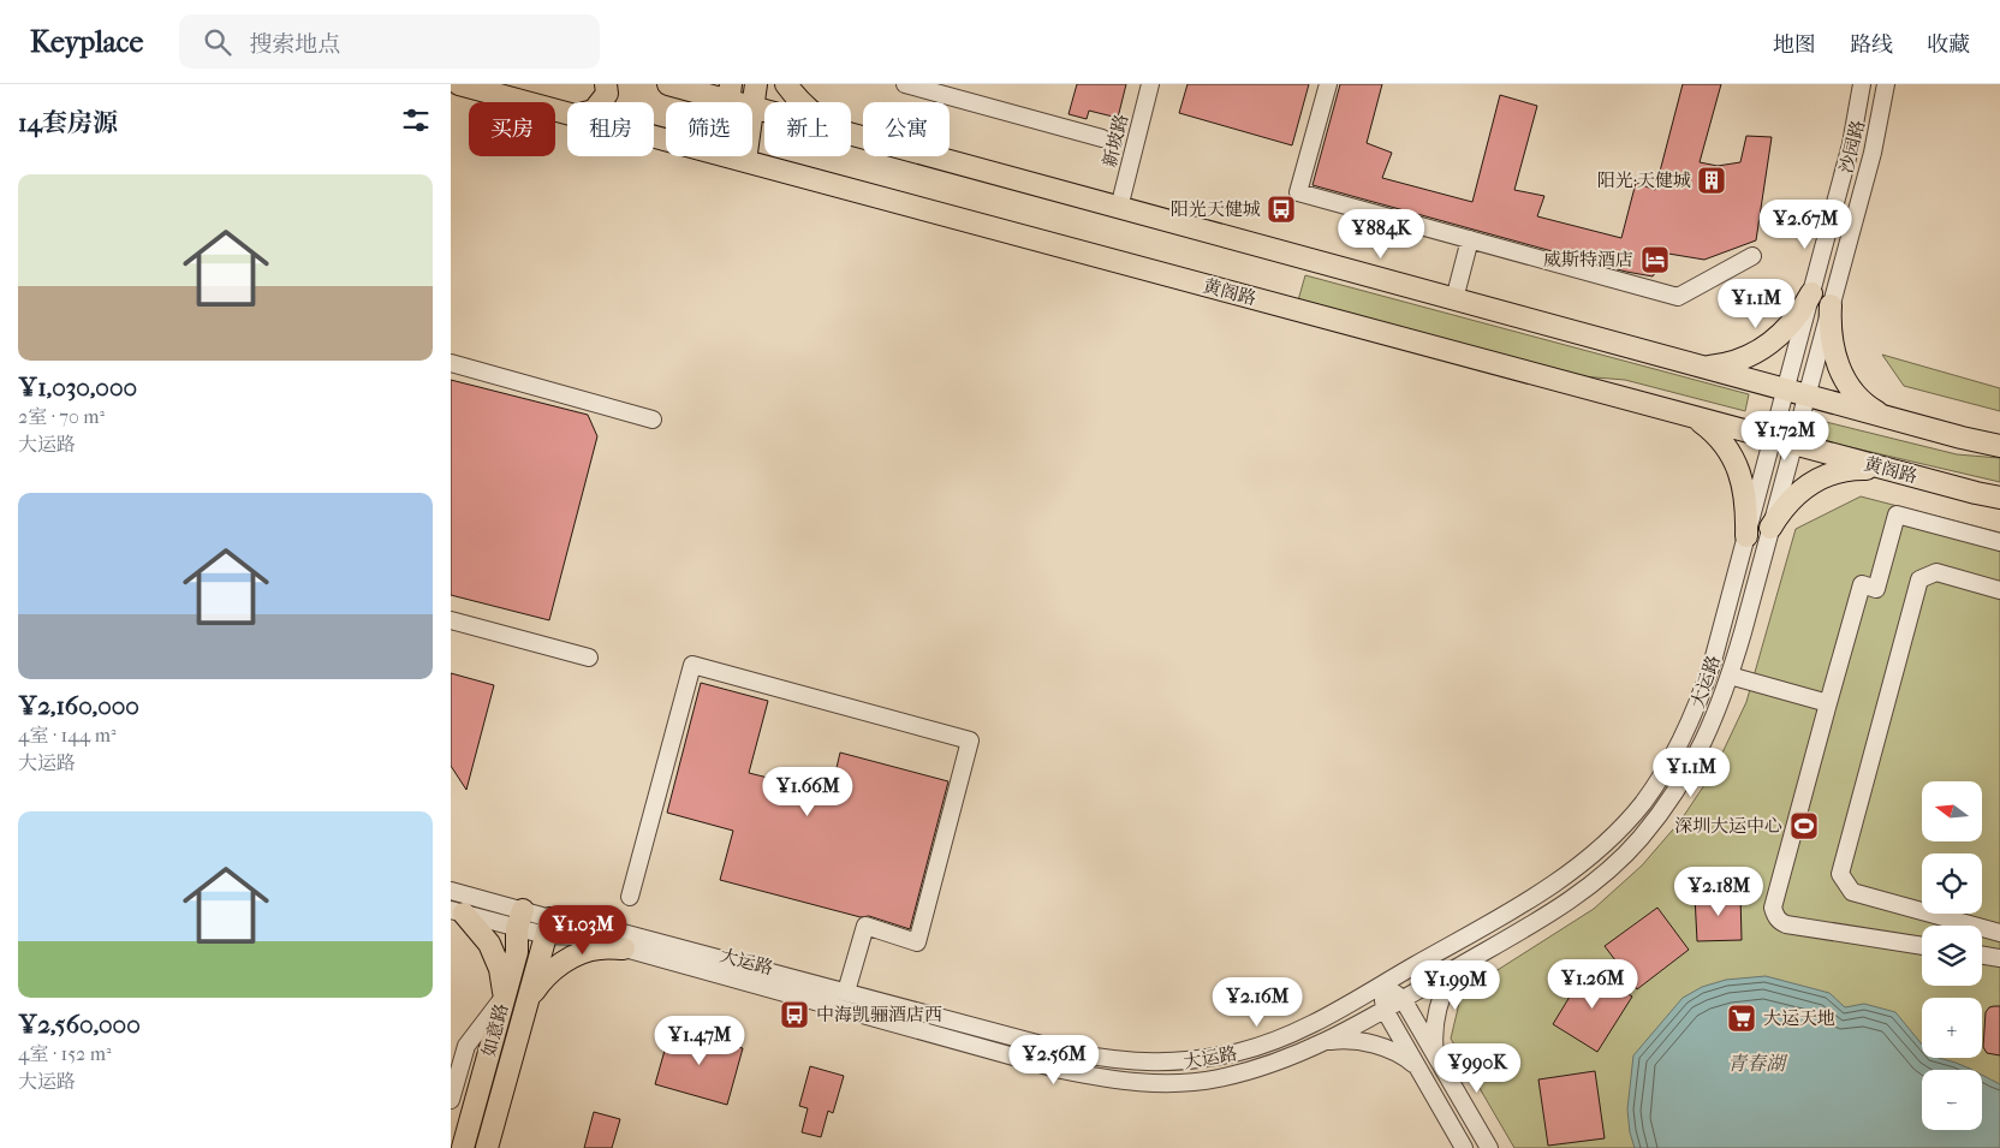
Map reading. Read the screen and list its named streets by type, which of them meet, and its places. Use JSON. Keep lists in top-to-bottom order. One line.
{"streets":{"main road":["黄阁路","如意路"],"street":["新坡路","沙园路","大运路"]},"crossings":[["沙园路","黄阁路"],["沙园路","大运路"],["黄阁路","大运路"],["大运路","如意路"]],"water":["青春湖"],"places":{"building":["阳光·天健城"],"bus stop":["阳光天健城","中海凯骊酒店西"],"hotel":["威斯特酒店"],"sports":["深圳大运中心"],"supermarket":["大运天地"]},"north":"left","page":{"header":"Keyplace","search":"搜索地点","nav":["地图","路线","收藏"],"heading":"14套房源","chip":["买房","租房","筛选","新上","公寓"],"list":[{"name":"¥1,030,000","note":"2室 · 70 m² · 大运路"},{"name":"¥2,160,000","note":"4室 · 144 m² · 大运路"},{"name":"¥2,560,000","note":"4室 · 152 m² · 大运路"}],"price":["¥2.67M","¥884K","¥1.1M","¥1.72M","¥1.1M","¥1.66M","¥2.18M","¥1.03M","¥1.26M","¥1.99M","¥2.16M","¥1.47M","¥2.56M","¥990K"],"map_buttons":["+","−"]}}
